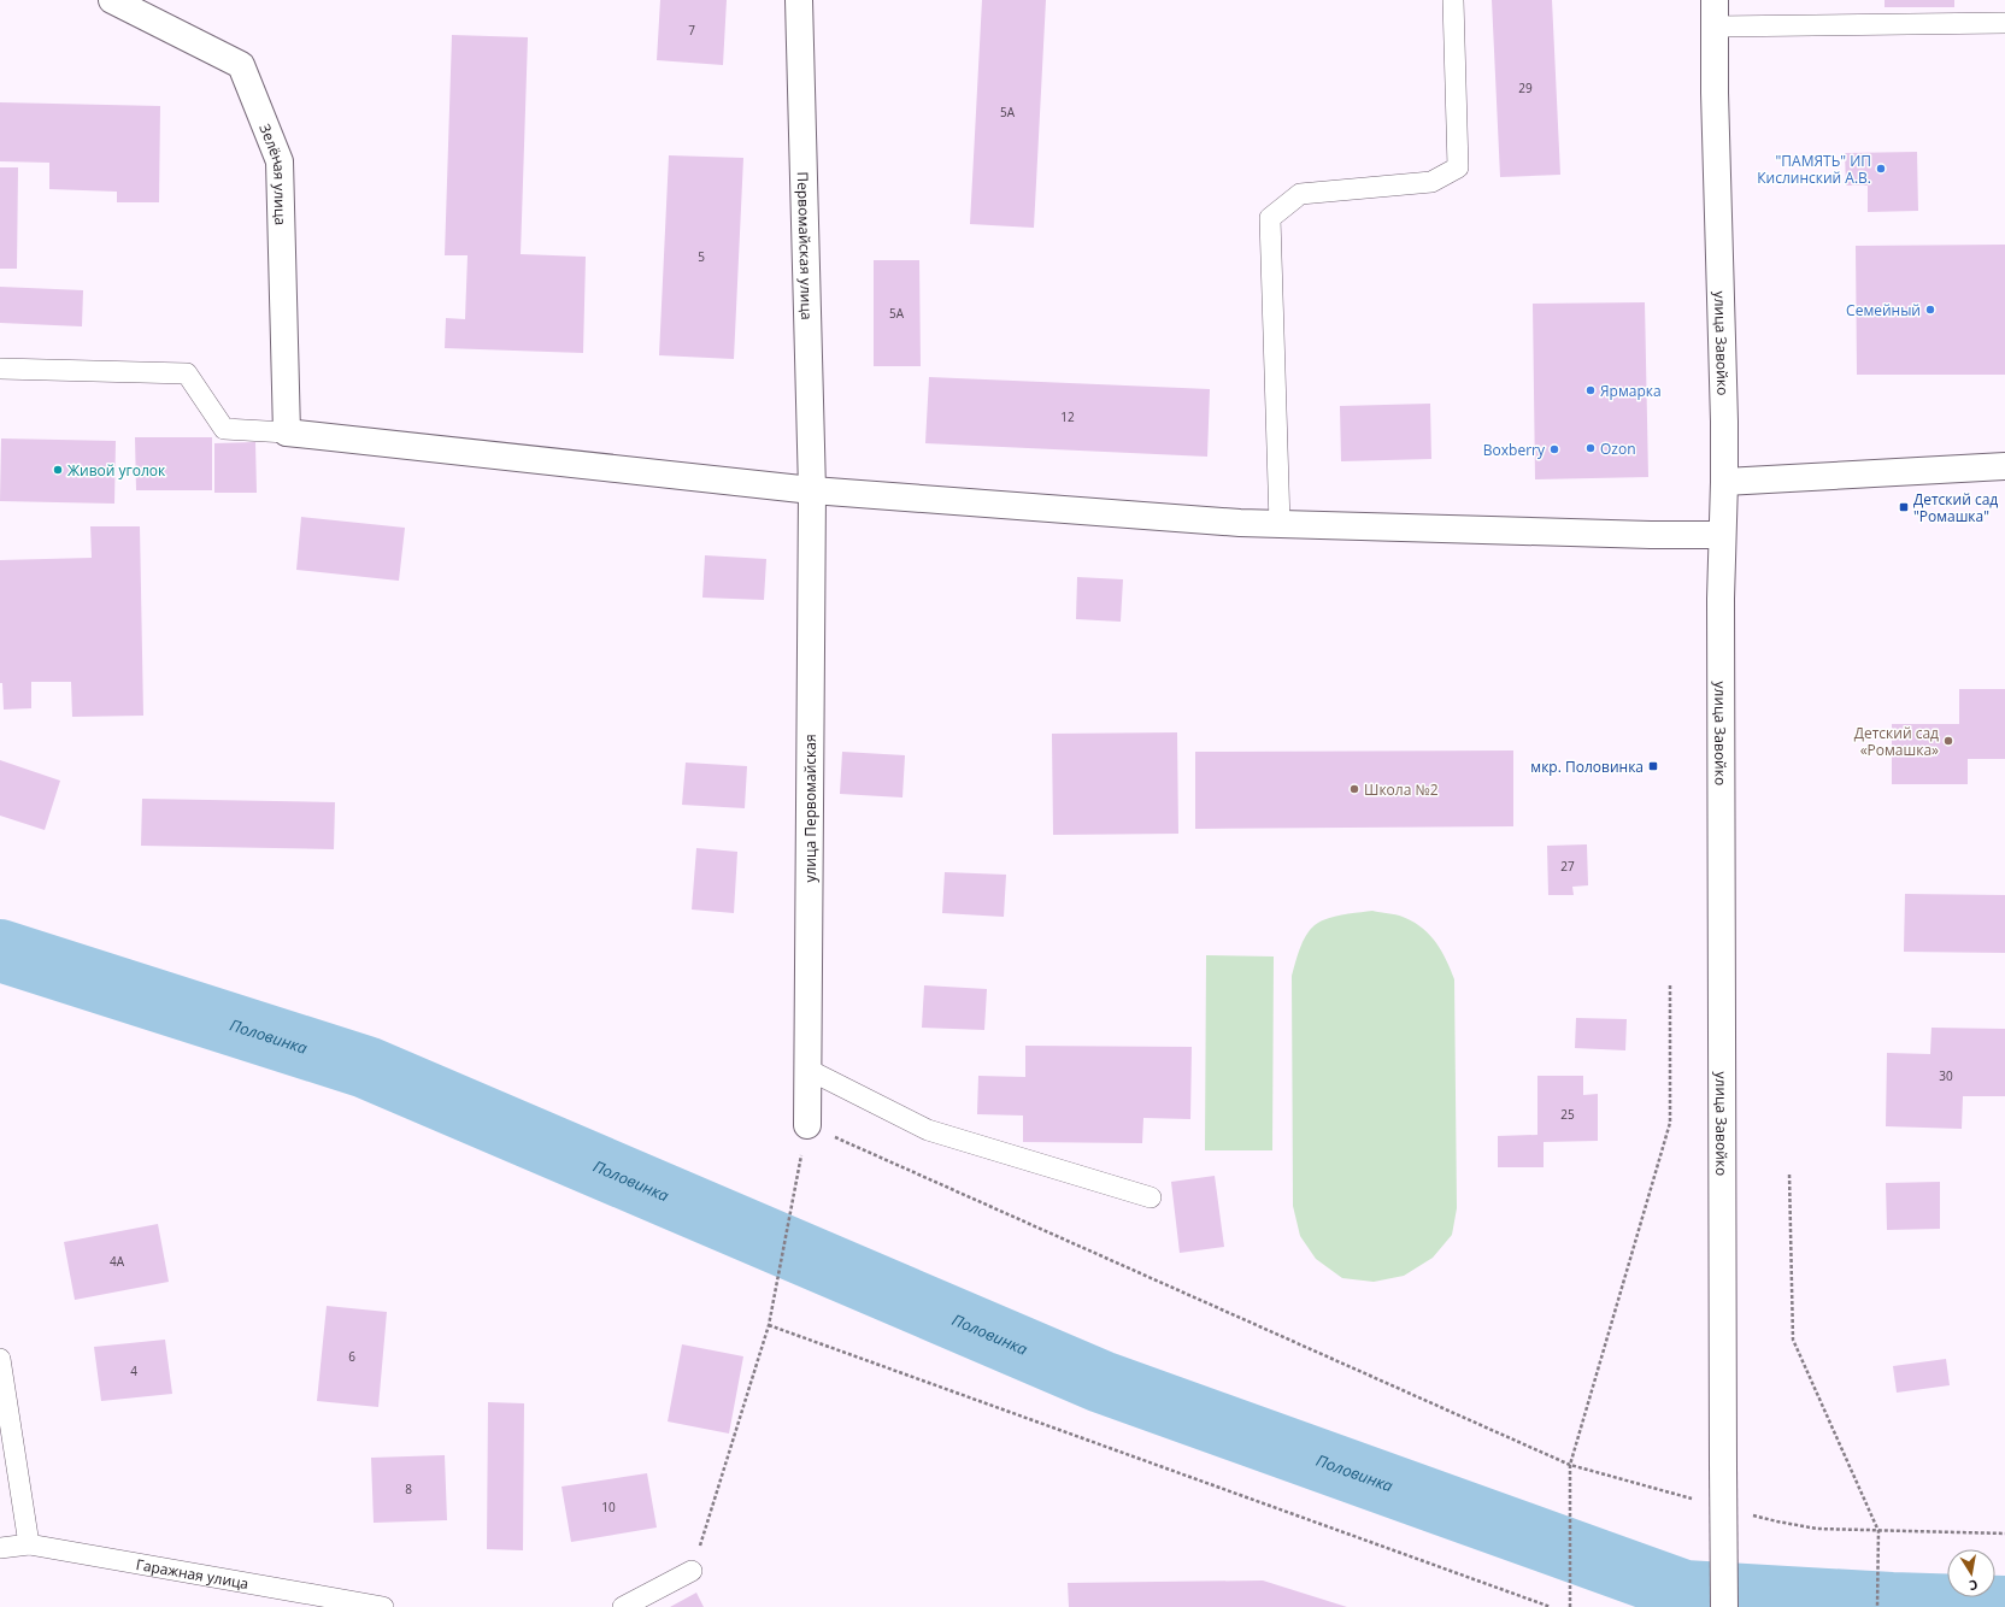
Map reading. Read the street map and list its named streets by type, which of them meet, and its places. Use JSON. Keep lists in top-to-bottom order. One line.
{"streets":{"street":["Зелёная улица","Первомайская улица","улица Завойко","улица Первомайская"],"lane":["Гаражная улица"]},"crossings":[["Первомайская улица","улица Первомайская"]],"water":["Половинка"],"places":{"other":["\"ПАМЯТЬ\" ИП Кислинский А.В.","Семейный","Ярмарка","Ozon","Boxberry","Живой уголок","Детский сад «Ромашка»","Школа №2"],"transit":["Детский сад \"Ромашка\"","мкр. Половинка"]},"house_numbers":["7","29","5А","5","5А","12","27","30","25","4А","6","4","8","10"],"north":"bottom"}
